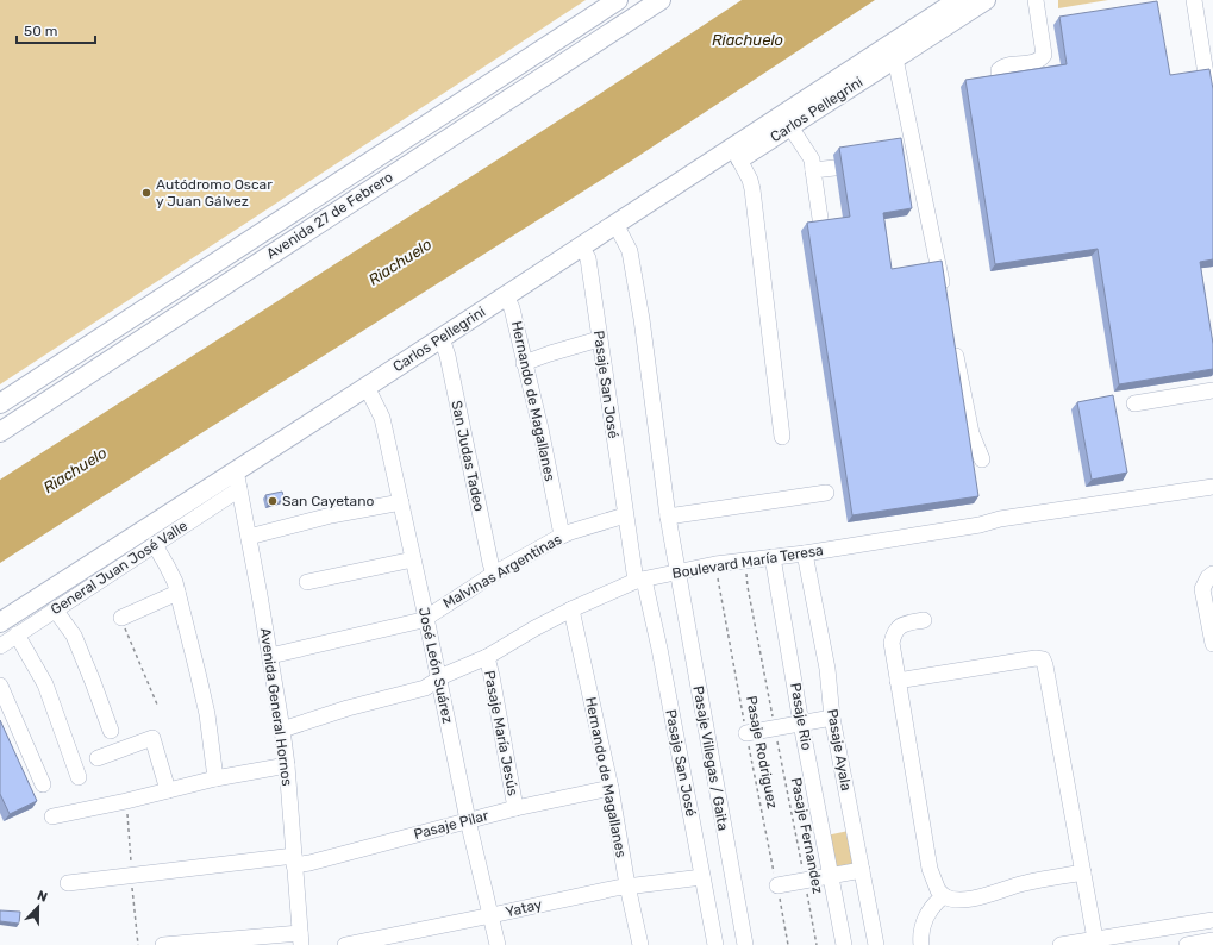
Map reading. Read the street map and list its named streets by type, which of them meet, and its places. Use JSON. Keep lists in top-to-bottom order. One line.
{"streets":{"main road":["Carlos Pellegrini","Avenida 27 de Febrero","General Juan José Valle"],"street":["Pasaje San José","Hernando de Magallanes","San Judas Tadeo","Boulevard María Teresa","Malvinas Argentinas","José León Suárez","Avenida General Hornos","Pasaje Rio","Pasaje María Jesús","Pasaje Ayala","Pasaje Villegas / Gaita","Pasaje Pilar","Yatay"],"path":["Pasaje Rodriguez","Pasaje Fernandez"]},"crossings":[["Carlos Pellegrini","Pasaje San José"],["Carlos Pellegrini","Hernando de Magallanes"],["Carlos Pellegrini","San Judas Tadeo"],["Carlos Pellegrini","General Juan José Valle"],["Carlos Pellegrini","José León Suárez"],["Carlos Pellegrini","Avenida General Hornos"],["Carlos Pellegrini","Pasaje Villegas / Gaita"],["Pasaje San José","Boulevard María Teresa"],["Pasaje San José","Malvinas Argentinas"],["Pasaje San José","Yatay"],["Hernando de Magallanes","Boulevard María Teresa"],["Hernando de Magallanes","Malvinas Argentinas"],["Hernando de Magallanes","Pasaje Pilar"],["Hernando de Magallanes","Yatay"],["San Judas Tadeo","Malvinas Argentinas"],["Boulevard María Teresa","José León Suárez"],["Boulevard María Teresa","Avenida General Hornos"],["Boulevard María Teresa","Pasaje Rio"],["Boulevard María Teresa","Pasaje María Jesús"],["Boulevard María Teresa","Pasaje Ayala"],["Boulevard María Teresa","Pasaje Rodriguez"],["Boulevard María Teresa","Pasaje Villegas / Gaita"],["Boulevard María Teresa","Pasaje Fernandez"],["General Juan José Valle","Avenida General Hornos"],["Malvinas Argentinas","José León Suárez"],["Malvinas Argentinas","Avenida General Hornos"],["José León Suárez","Pasaje Pilar"],["José León Suárez","Yatay"],["Avenida General Hornos","Pasaje Pilar"],["Pasaje María Jesús","Pasaje Pilar"]],"water":["Riachuelo"],"places":["Autódromo Oscar y Juan Gálvez","San Cayetano"],"scale_bar":"50 m","north":"top"}
